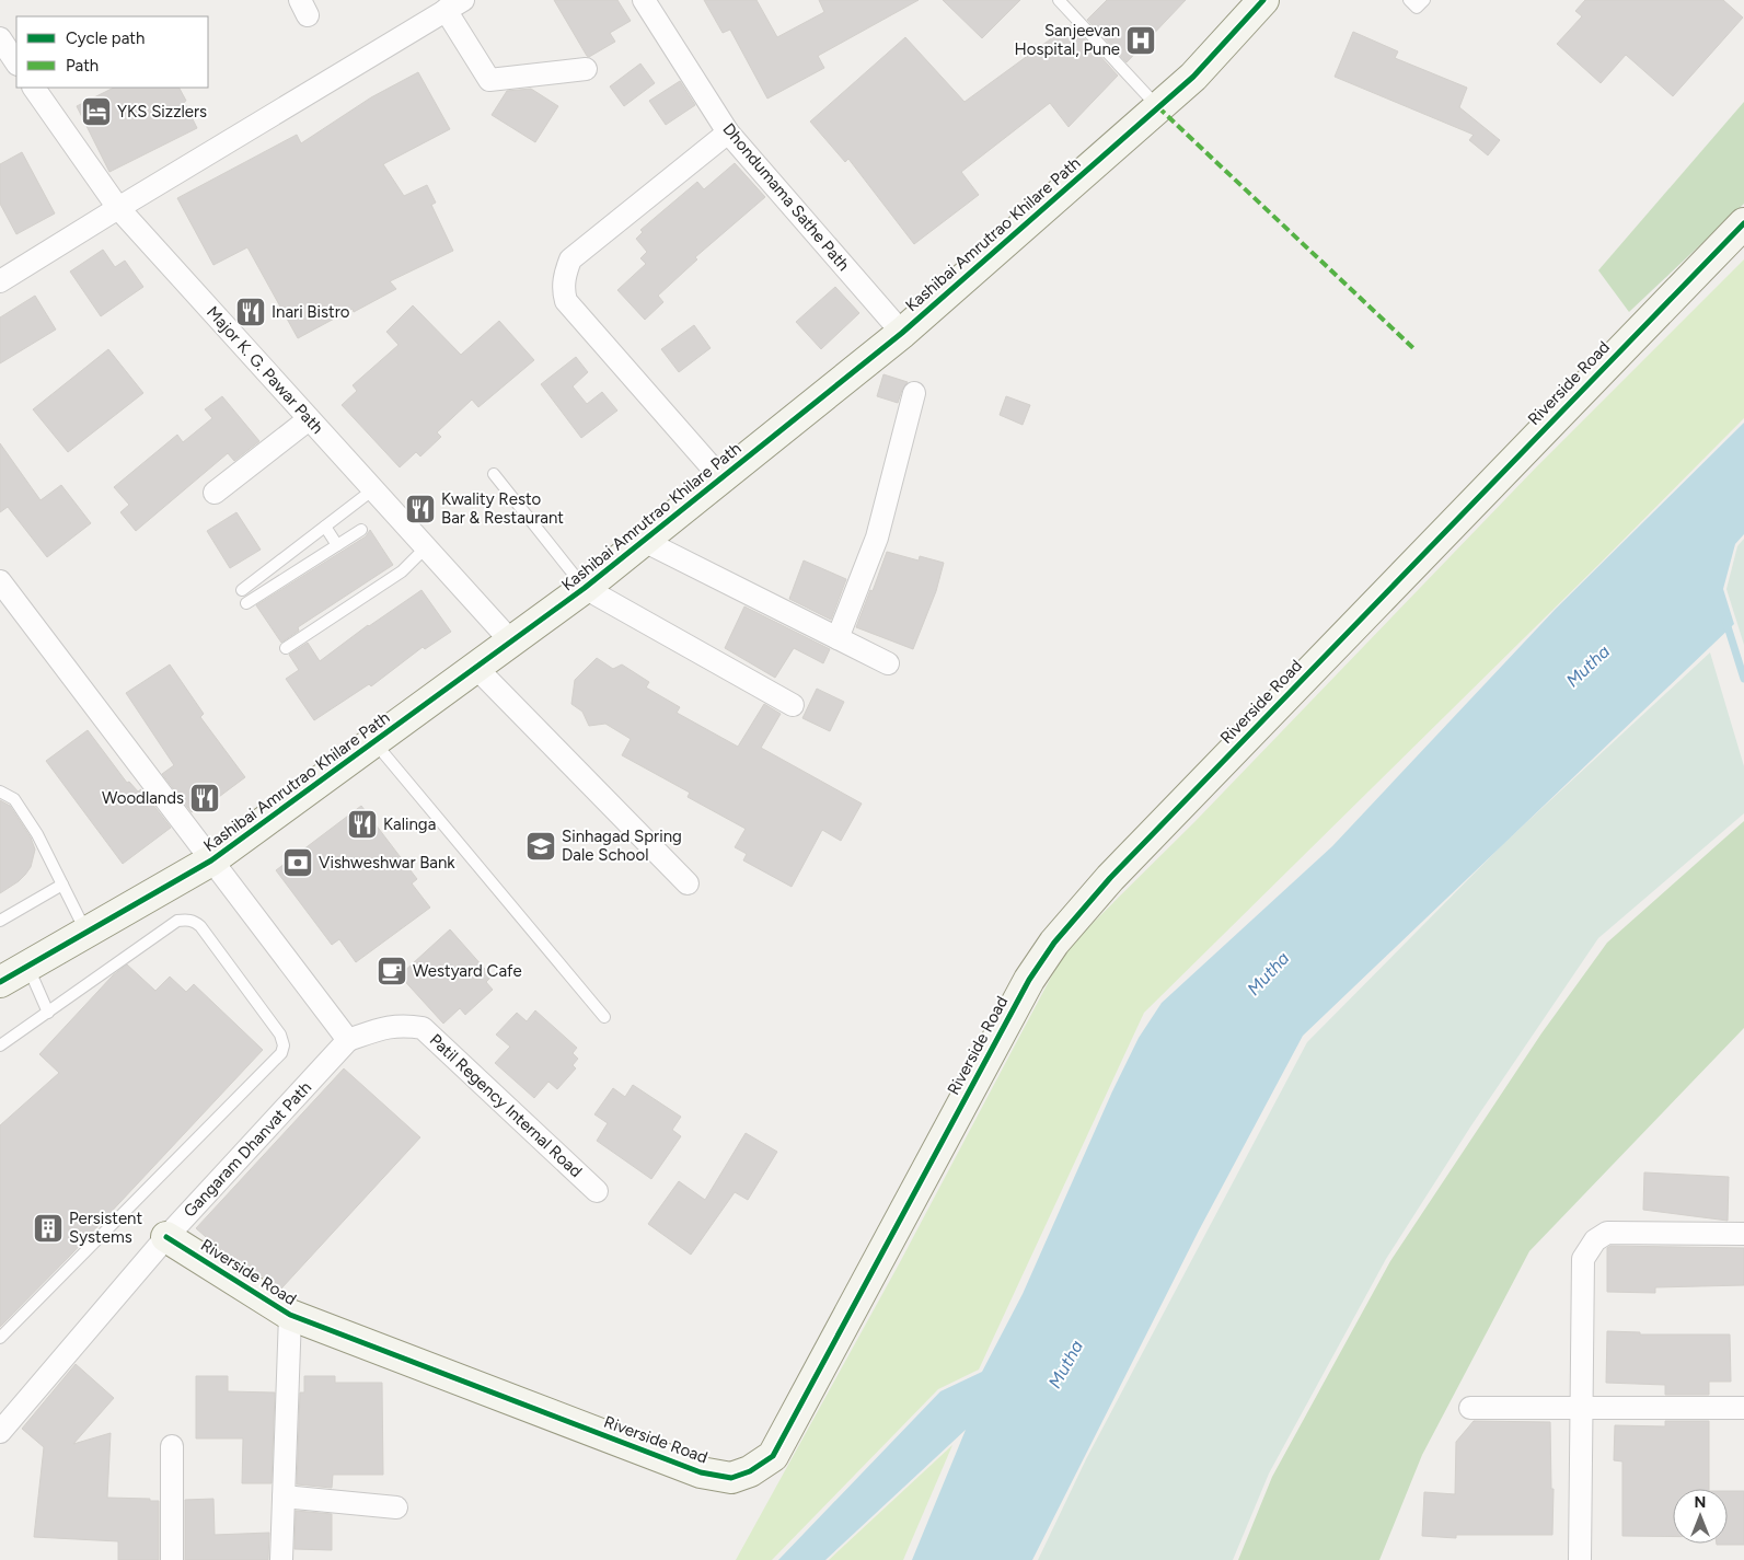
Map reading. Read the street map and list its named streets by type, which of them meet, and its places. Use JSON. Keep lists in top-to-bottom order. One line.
{"streets":{"street":["Dhondumama Sathe Path","Kashibai Amrutrao Khilare Path","Major K. G. Pawar Path","Riverside Road","Patil Regency Internal Road","Gangaram Dhanvat Path"]},"crossings":[["Dhondumama Sathe Path","Kashibai Amrutrao Khilare Path"],["Kashibai Amrutrao Khilare Path","Major K. G. Pawar Path"],["Riverside Road","Gangaram Dhanvat Path"],["Patil Regency Internal Road","Gangaram Dhanvat Path"]],"water":["Mutha"],"places":{"hospital":["Sanjeevan Hospital, Pune"],"hotel":["YKS Sizzlers"],"restaurant":["Inari Bistro","Kwality Resto Bar & Restaurant","Woodlands","Kalinga"],"school or university":["Sinhagad Spring Dale School"],"bank":["Vishweshwar Bank"],"cafe":["Westyard Cafe"],"building":["Persistent Systems"]},"legend":["Cycle path","Path"],"north":"top"}
